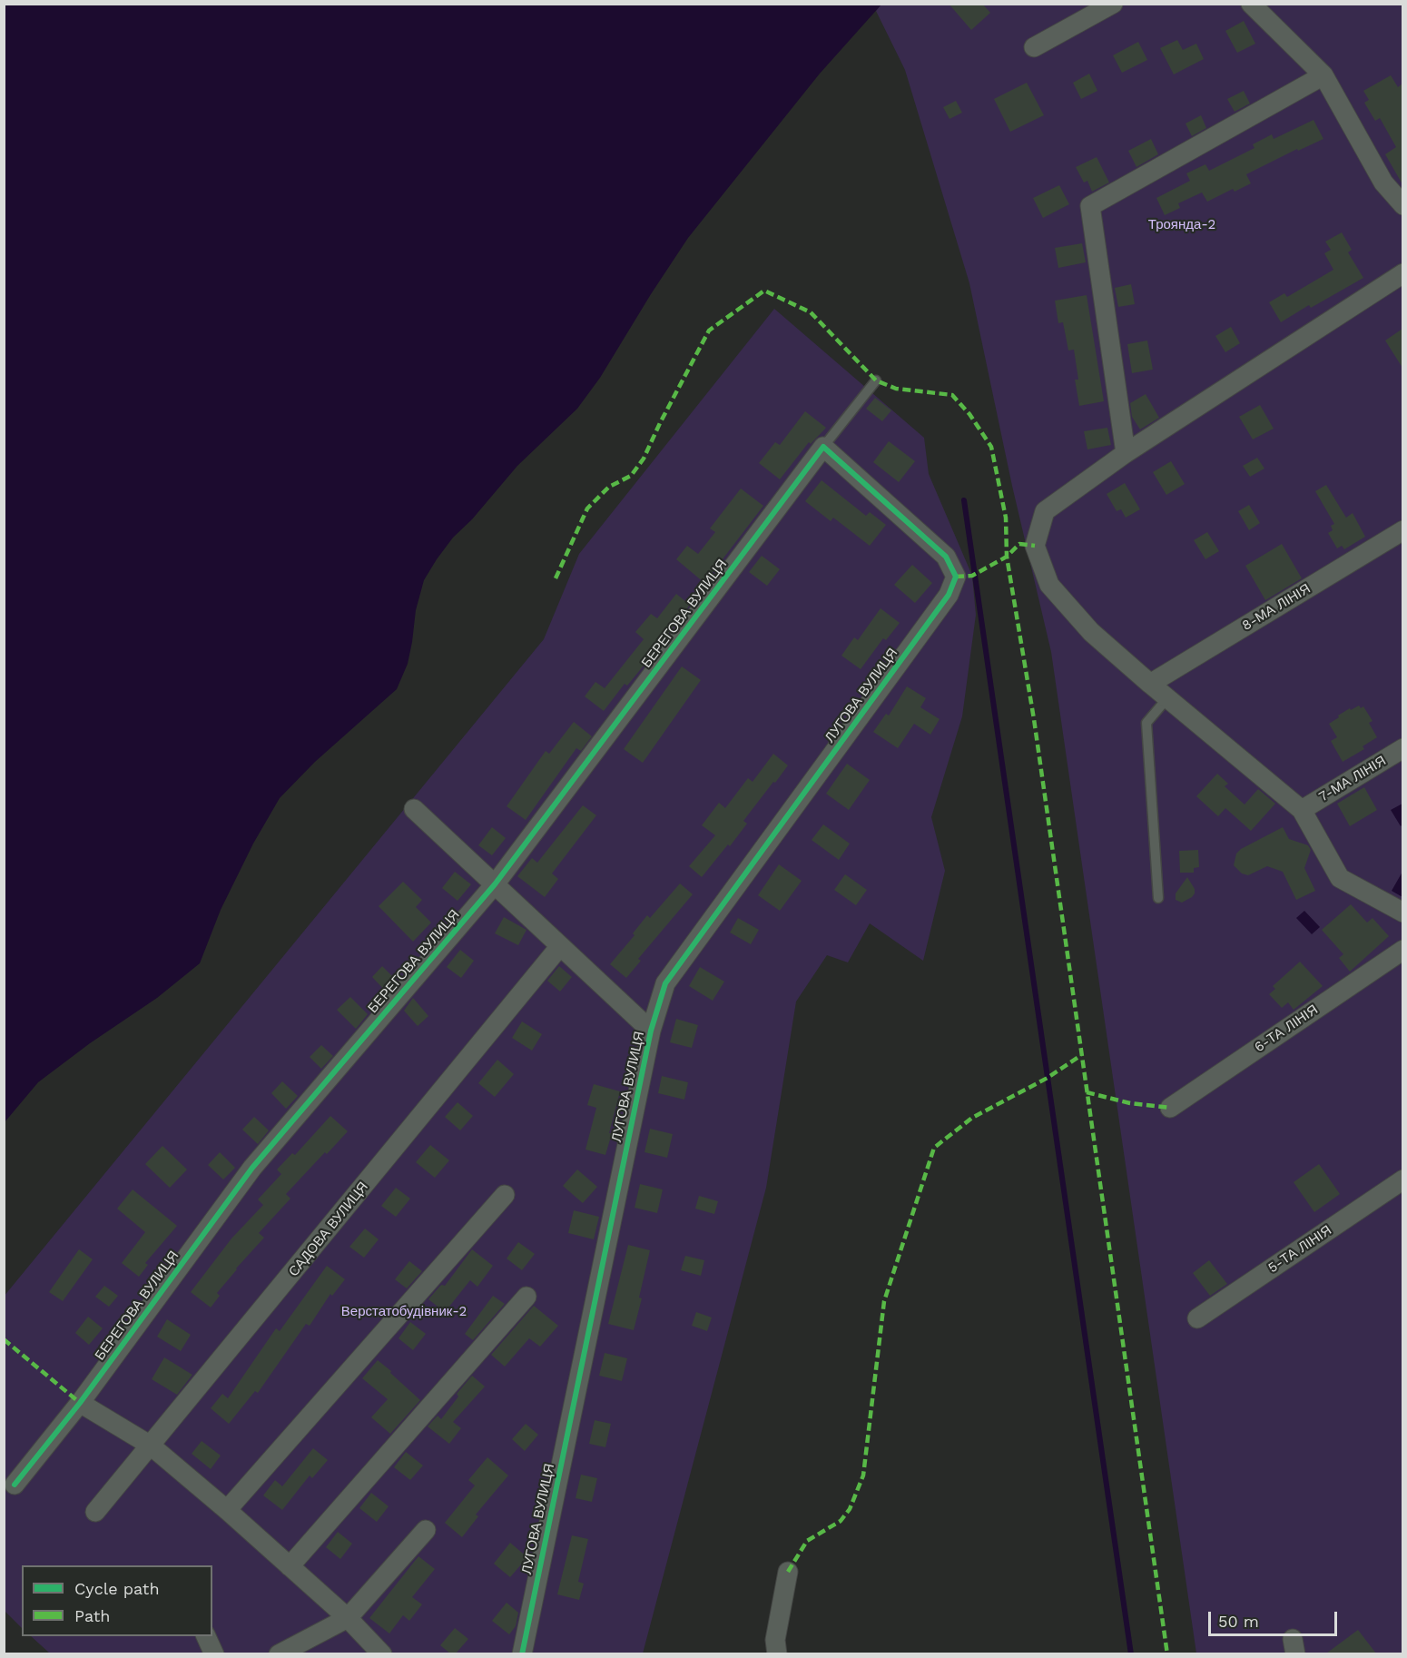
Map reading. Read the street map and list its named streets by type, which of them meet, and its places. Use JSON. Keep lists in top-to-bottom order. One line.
{"streets":{"street":["8-МА ЛІНІЯ","БЕРЕГОВА ВУЛИЦЯ","ЛУГОВА ВУЛИЦЯ","7-МА ЛІНІЯ","6-ТА ЛІНІЯ","САДОВА ВУЛИЦЯ","5-ТА ЛІНІЯ"]},"crossings":[["БЕРЕГОВА ВУЛИЦЯ","ЛУГОВА ВУЛИЦЯ"]],"parks":["Троянда-2","Верстатобудівник-2"],"legend":["Cycle path","Path"],"scale_bar":"50 m"}
